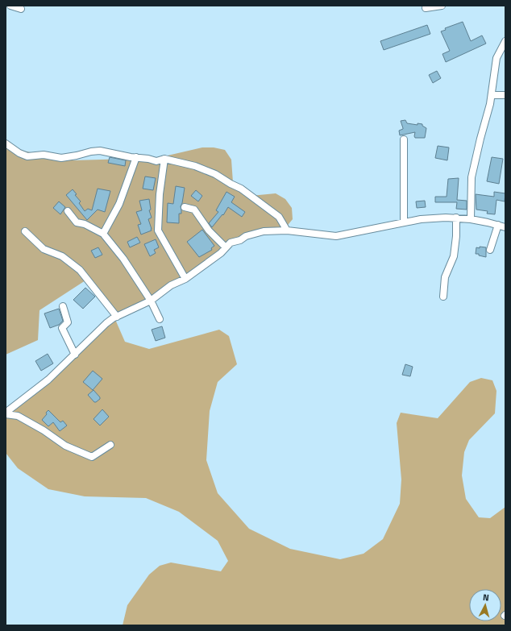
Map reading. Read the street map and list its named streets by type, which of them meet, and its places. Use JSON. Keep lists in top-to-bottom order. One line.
{"north":"top"}
